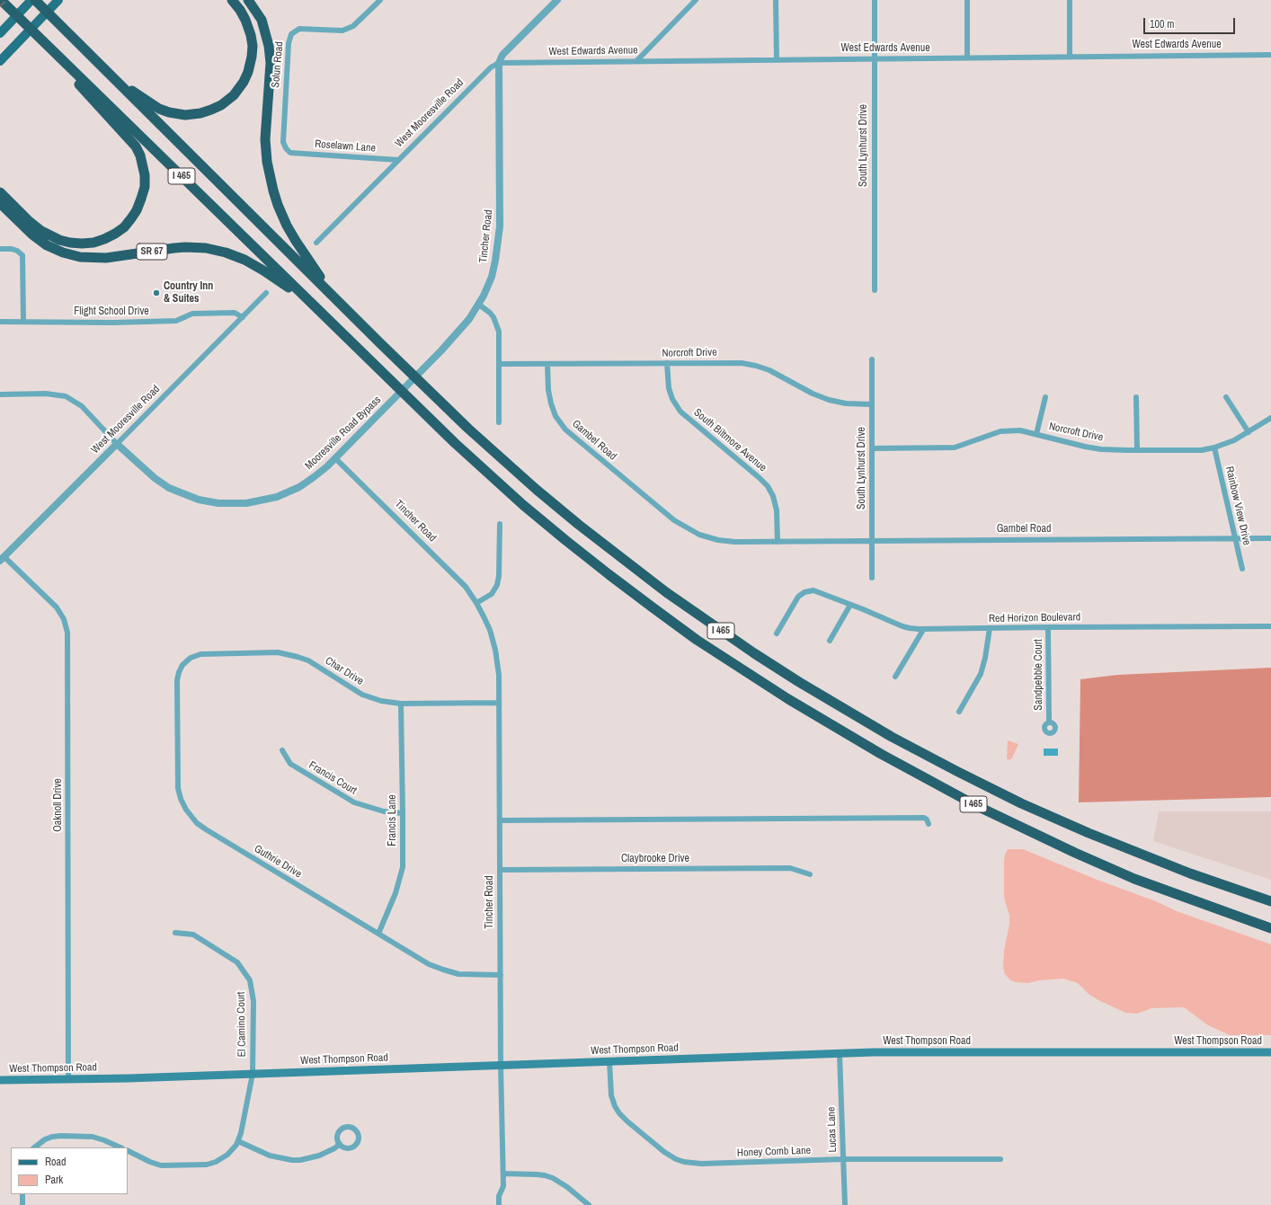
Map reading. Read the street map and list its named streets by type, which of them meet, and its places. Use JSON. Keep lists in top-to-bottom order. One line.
{"streets":{"highway":["I 465","SR 67"],"main road":["West Thompson Road"],"street":["West Edwards Avenue","Solun Road","West Mooresville Road","South Lynhurst Drive","Roselawn Lane","Tincher Road","Flight School Drive","Norcroft Drive","Mooresville Road Bypass","Gambel Road","South Biltmore Avenue","Rainbow View Drive","Red Horizon Boulevard","Char Drive","Sandpebble Court","Francis Court","Oaknoll Drive","Francis Lane","Claybrooke Drive","Guthrie Drive","El Camino Court","Lucas Lane","Honey Comb Lane"]},"crossings":[["West Edwards Avenue","West Mooresville Road"],["West Edwards Avenue","South Lynhurst Drive"],["West Edwards Avenue","Tincher Road"],["Solun Road","Roselawn Lane"],["West Mooresville Road","Roselawn Lane"],["West Mooresville Road","Tincher Road"],["West Mooresville Road","Flight School Drive"],["West Mooresville Road","Mooresville Road Bypass"],["West Mooresville Road","Oaknoll Drive"],["South Lynhurst Drive","Norcroft Drive"],["South Lynhurst Drive","Gambel Road"],["I 465","SR 67"],["Tincher Road","Mooresville Road Bypass"],["Tincher Road","Char Drive"],["Tincher Road","Claybrooke Drive"],["Tincher Road","Guthrie Drive"],["Tincher Road","West Thompson Road"],["Norcroft Drive","Gambel Road"],["Norcroft Drive","South Biltmore Avenue"],["Norcroft Drive","Rainbow View Drive"],["Gambel Road","South Biltmore Avenue"],["Gambel Road","Rainbow View Drive"],["Red Horizon Boulevard","Sandpebble Court"],["Char Drive","Francis Lane"],["Char Drive","Guthrie Drive"],["Francis Court","Francis Lane"],["Oaknoll Drive","West Thompson Road"],["Francis Lane","Guthrie Drive"],["El Camino Court","West Thompson Road"],["West Thompson Road","Lucas Lane"],["West Thompson Road","Honey Comb Lane"],["Lucas Lane","Honey Comb Lane"]],"places":["Country Inn & Suites"],"legend":["Road","Park"],"scale_bar":"100 m"}
